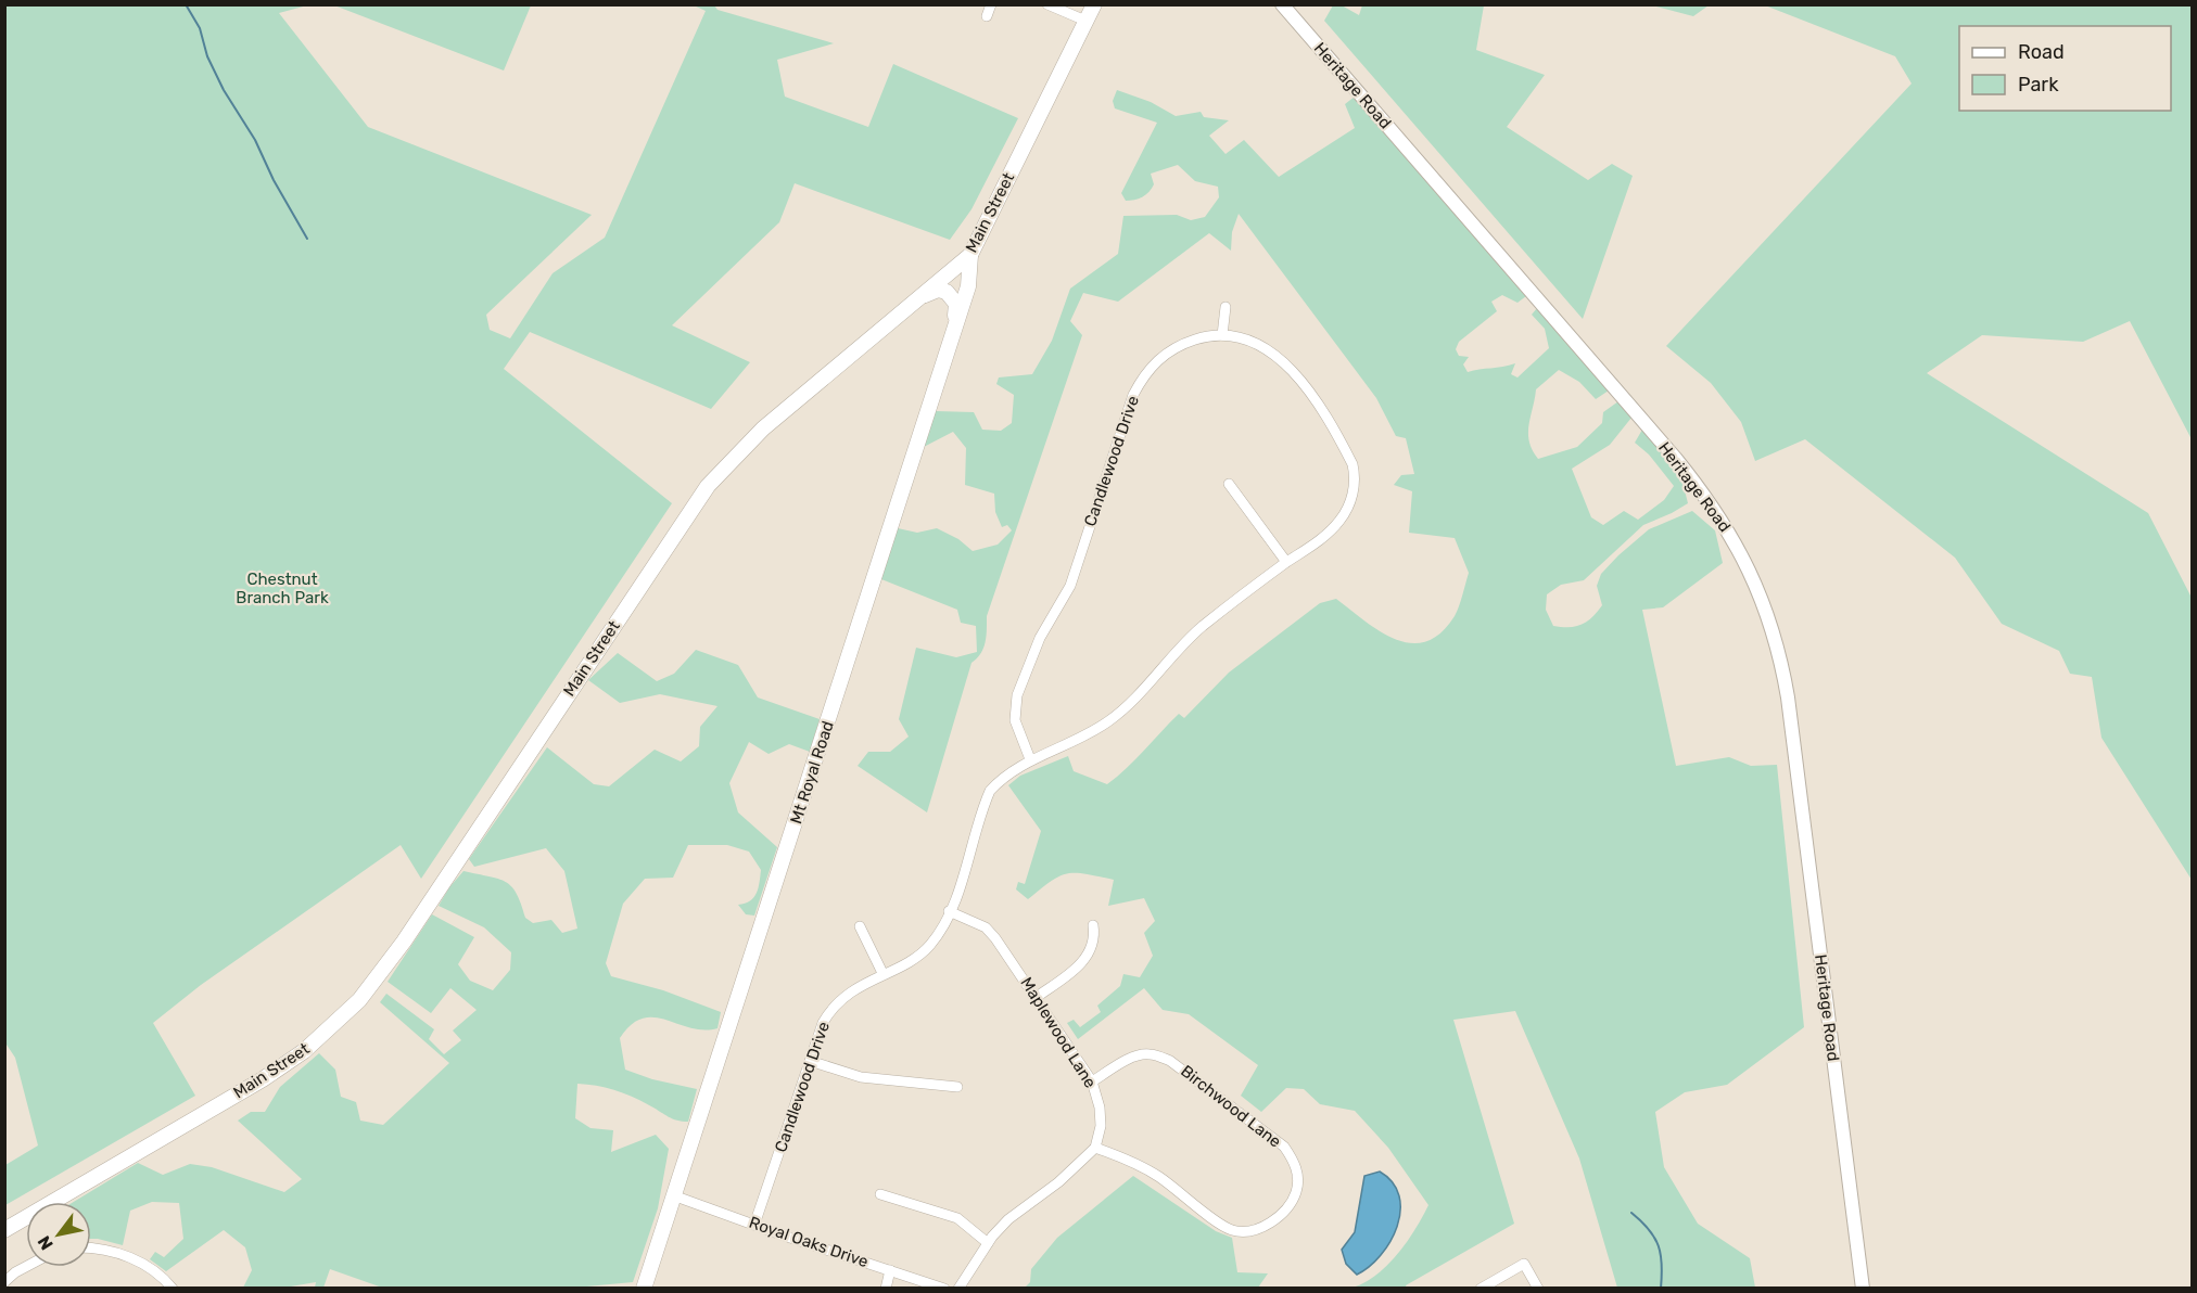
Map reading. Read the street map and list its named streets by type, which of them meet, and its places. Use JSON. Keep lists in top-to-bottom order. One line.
{"streets":{"main road":["Main Street","Mt Royal Road"],"street":["Heritage Road","Candlewood Drive","Maplewood Lane","Birchwood Lane","Royal Oaks Drive"]},"crossings":[["Main Street","Mt Royal Road"],["Candlewood Drive","Maplewood Lane"],["Candlewood Drive","Royal Oaks Drive"],["Mt Royal Road","Royal Oaks Drive"],["Maplewood Lane","Birchwood Lane"]],"parks":["Chestnut Branch Park"],"legend":["Road","Park"],"north":"bottom left"}
